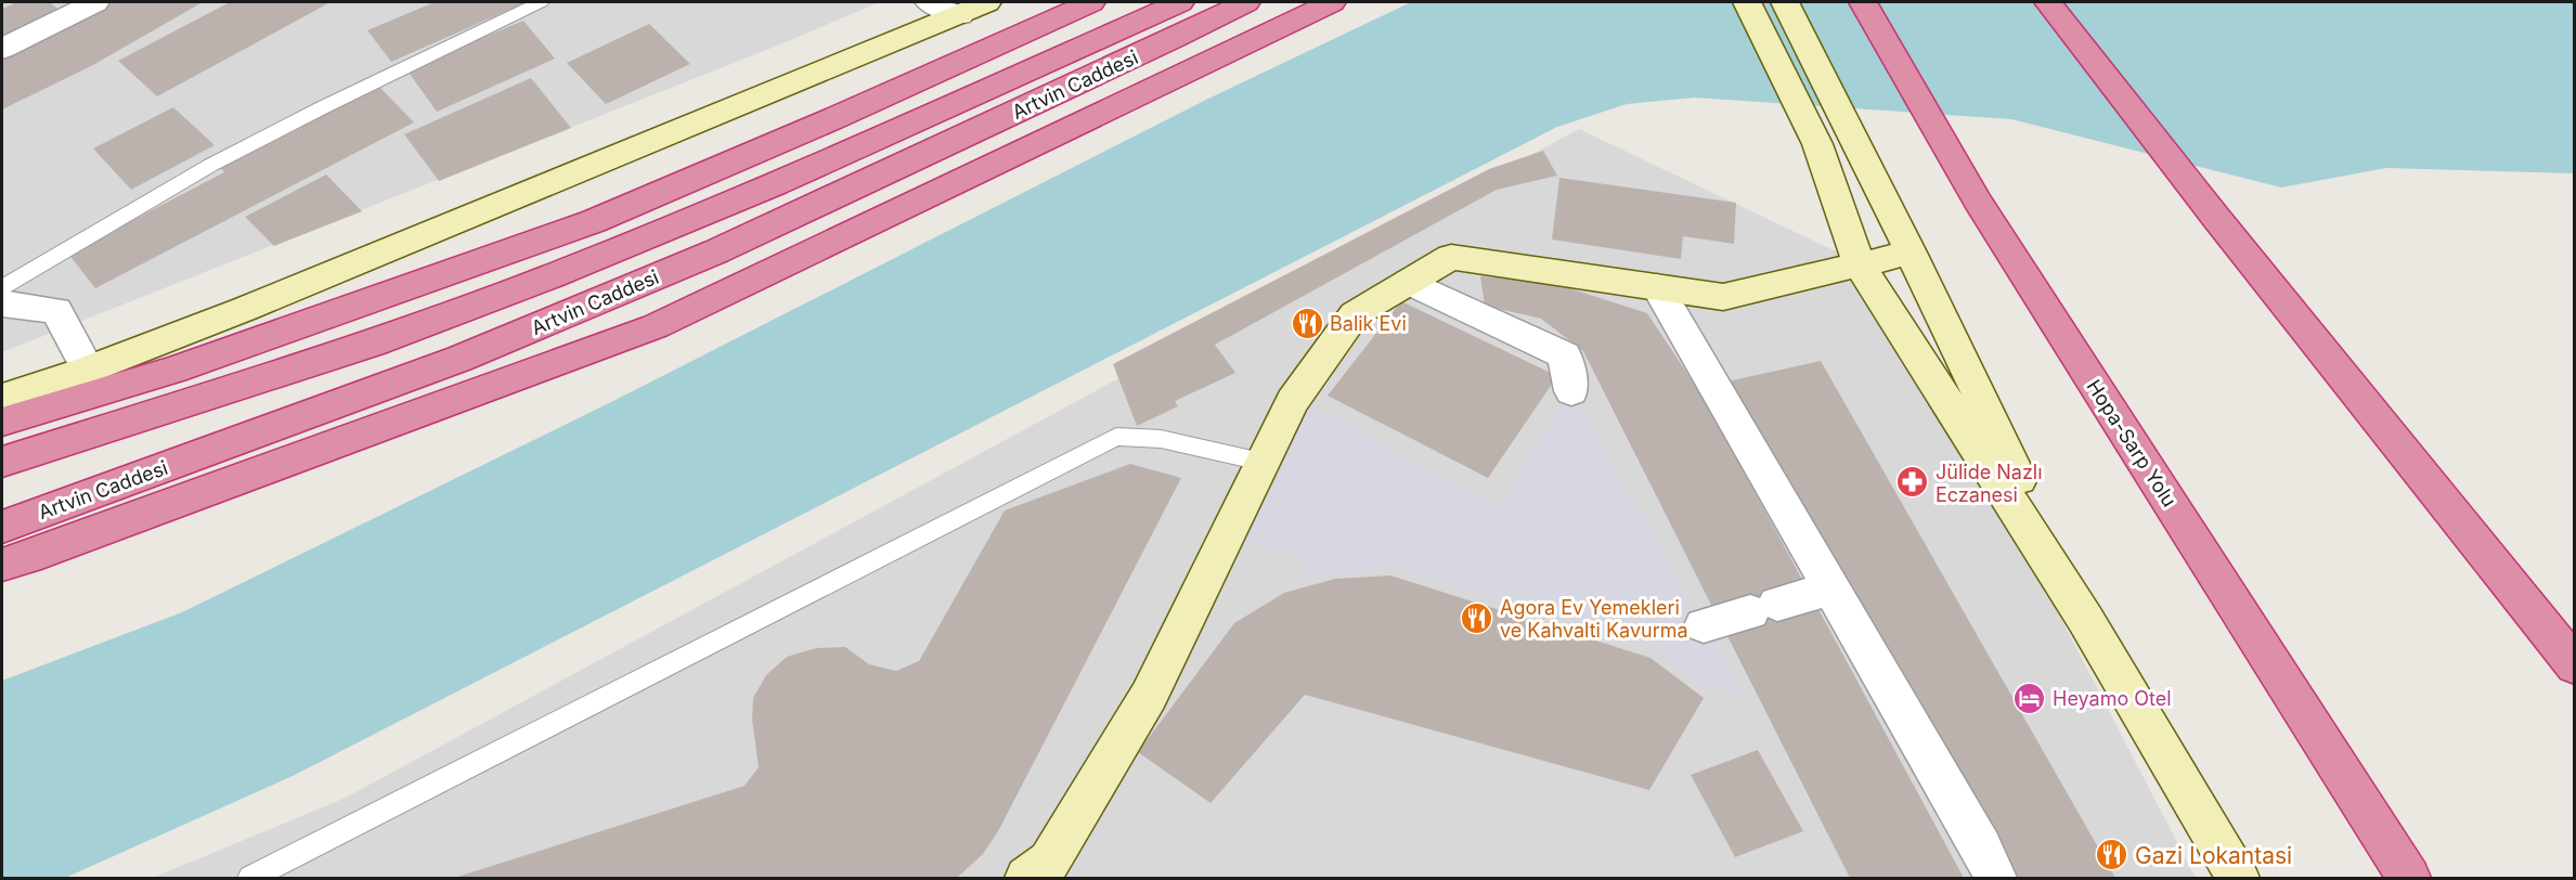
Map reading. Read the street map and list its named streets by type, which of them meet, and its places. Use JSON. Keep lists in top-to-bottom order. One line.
{"streets":{"highway":["Artvin Caddesi","Hopa-Sarp Yolu"]},"places":{"restaurant":["Balik Evi","Agora Ev Yemekleri ve Kahvalti Kavurma","Gazi Lokantasi"],"pharmacy":["Jülide Nazlı Eczanesi"],"hotel":["Heyamo Otel"]}}
